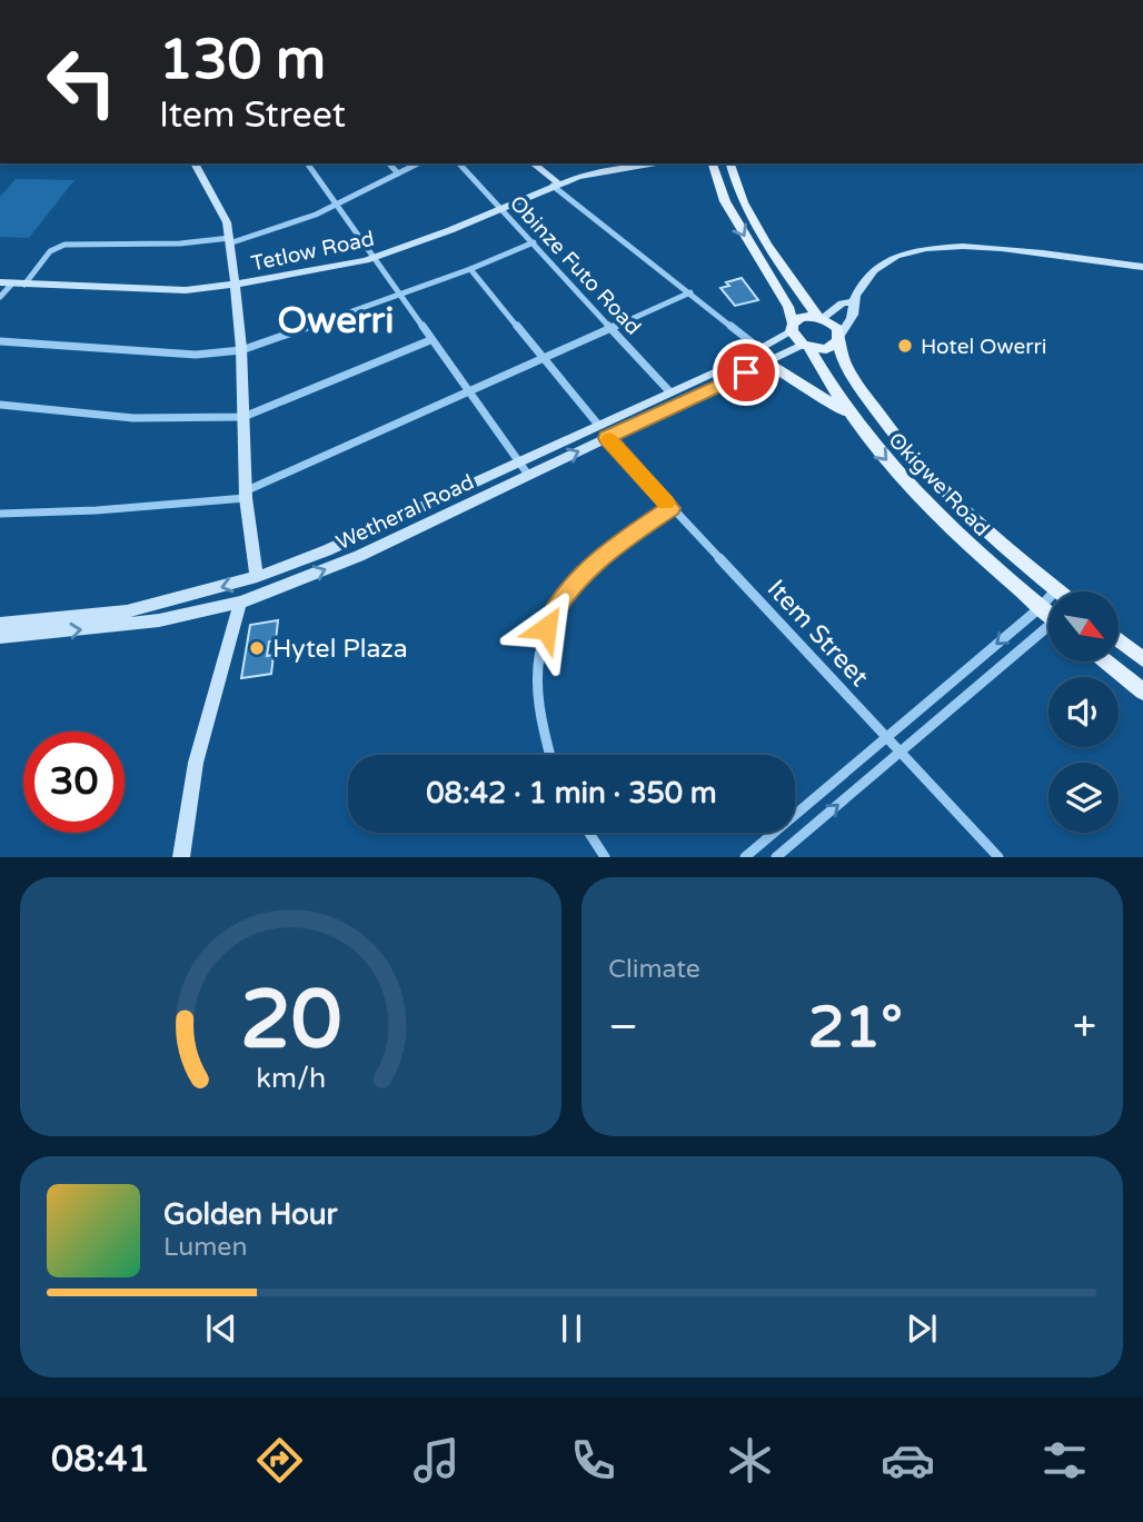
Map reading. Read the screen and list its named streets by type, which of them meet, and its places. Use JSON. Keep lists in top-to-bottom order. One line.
{"streets":{"main road":["Okigwe Road"],"street":["Tetlow Road","Obinze Futo Road","Wetheral Road","Item Street"]},"crossings":[["Tetlow Road","Obinze Futo Road"],["Obinze Futo Road","Wetheral Road"],["Okigwe Road","Wetheral Road"],["Wetheral Road","Item Street"]],"districts":["Owerri"],"places":["Hotel Owerri","Hytel Plaza"],"north":"bottom right","page":{"turn":["130 m","Item Street"],"limit":"30","trip":"08:42 · 1 min · 350 m","tile":"Climate","heat":["−","21°","+"],"song":["Golden Hour","Lumen"],"tabs":"08:41","gauge":["20","km/h"]}}
